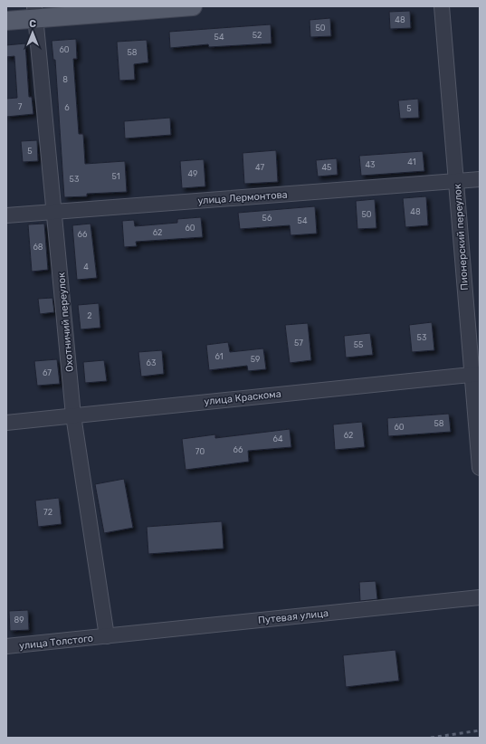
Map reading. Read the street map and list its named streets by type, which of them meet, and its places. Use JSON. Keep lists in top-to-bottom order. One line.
{"streets":{"street":["улица Лермонтова","Пионерский переулок","Охотничий переулок","улица Краскома","Путевая улица","улица Толстого"]},"crossings":[["улица Лермонтова","Пионерский переулок"],["улица Лермонтова","Охотничий переулок"],["Пионерский переулок","улица Краскома"],["Охотничий переулок","улица Краскома"],["Охотничий переулок","Путевая улица"],["Охотничий переулок","улица Толстого"],["Путевая улица","улица Толстого"]],"house_numbers":["48","50","52","54","60","58","8","7","6","5","5","41","43","47","45","49","51","53","48","50","56","54","60","62","66","68","4","2","53","57","55","61","59","63","67","58","60","62","64","66","70","72","89"],"north":"top"}
